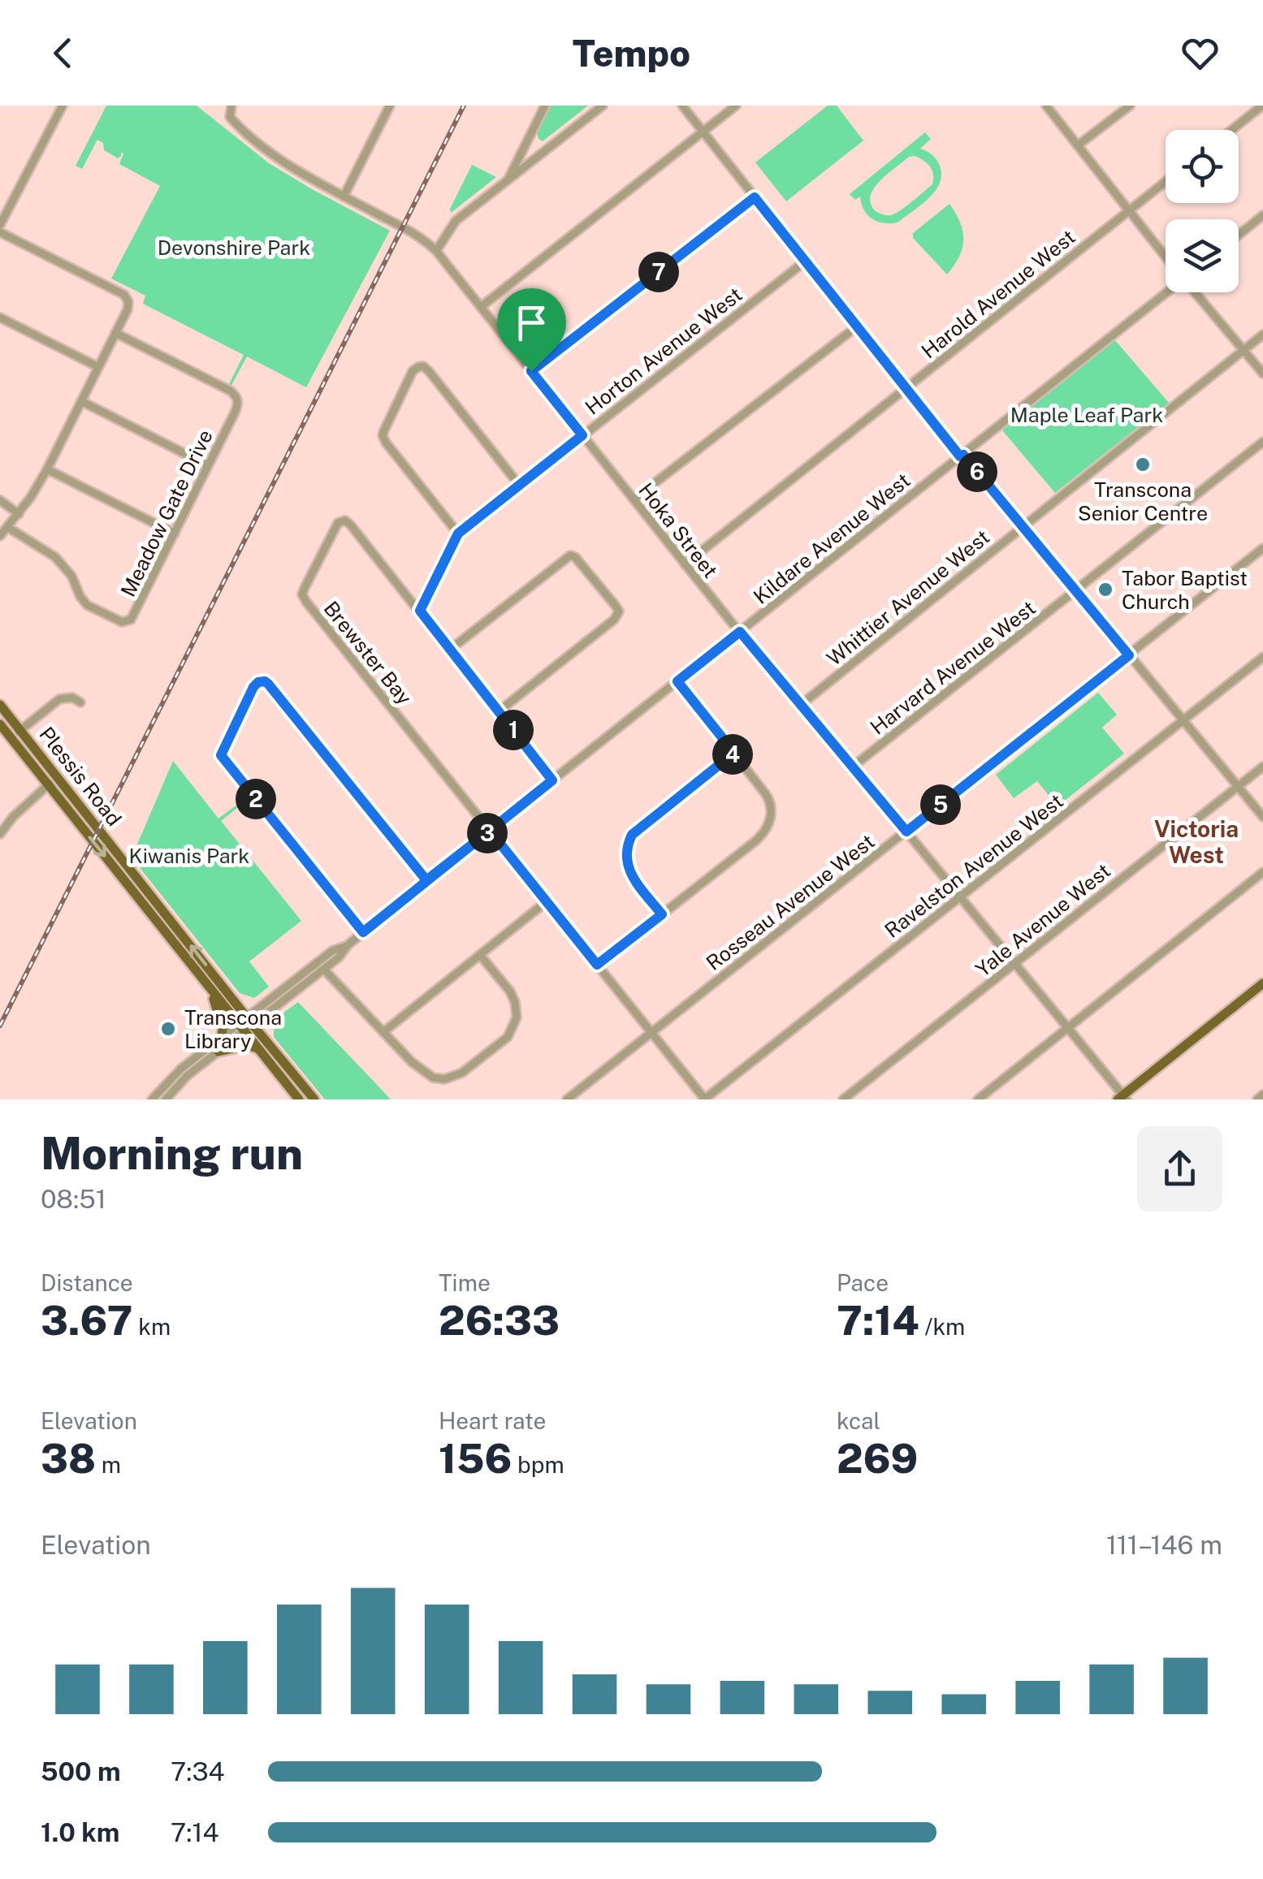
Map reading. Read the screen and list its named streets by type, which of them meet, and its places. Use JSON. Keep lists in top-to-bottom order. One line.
{"streets":{"main road":["Plessis Road"],"street":["Harold Avenue West","Horton Avenue West","Meadow Gate Drive","Hoka Street","Kildare Avenue West","Whittier Avenue West","Brewster Bay","Harvard Avenue West","Ravelston Avenue West","Rosseau Avenue West","Yale Avenue West"]},"crossings":[["Harold Avenue West","Hoka Street"],["Horton Avenue West","Hoka Street"],["Horton Avenue West","Brewster Bay"],["Hoka Street","Kildare Avenue West"],["Hoka Street","Whittier Avenue West"],["Hoka Street","Harvard Avenue West"],["Hoka Street","Ravelston Avenue West"],["Hoka Street","Rosseau Avenue West"],["Hoka Street","Yale Avenue West"],["Kildare Avenue West","Brewster Bay"],["Kildare Avenue West","Plessis Road"]],"districts":["Victoria West"],"parks":["Devonshire Park","Maple Leaf Park","Kiwanis Park"],"places":["Transcona Senior Centre","Tabor Baptist Church","Transcona Library"],"page":{"header":"Tempo","pins":["7","6","1","4","2","5","3"],"heading":["Morning run","08:51"],"stats":[["Distance","3.67 km"],["Time","26:33"],["Pace","7:14 /km"],["Elevation","38 m"],["Heart rate","156 bpm"],["kcal","269"]],"chart":["Elevation","111–146 m"],"list":[{"name":"500 m","note":"7:34"},{"name":"1.0 km","note":"7:14"}]}}
